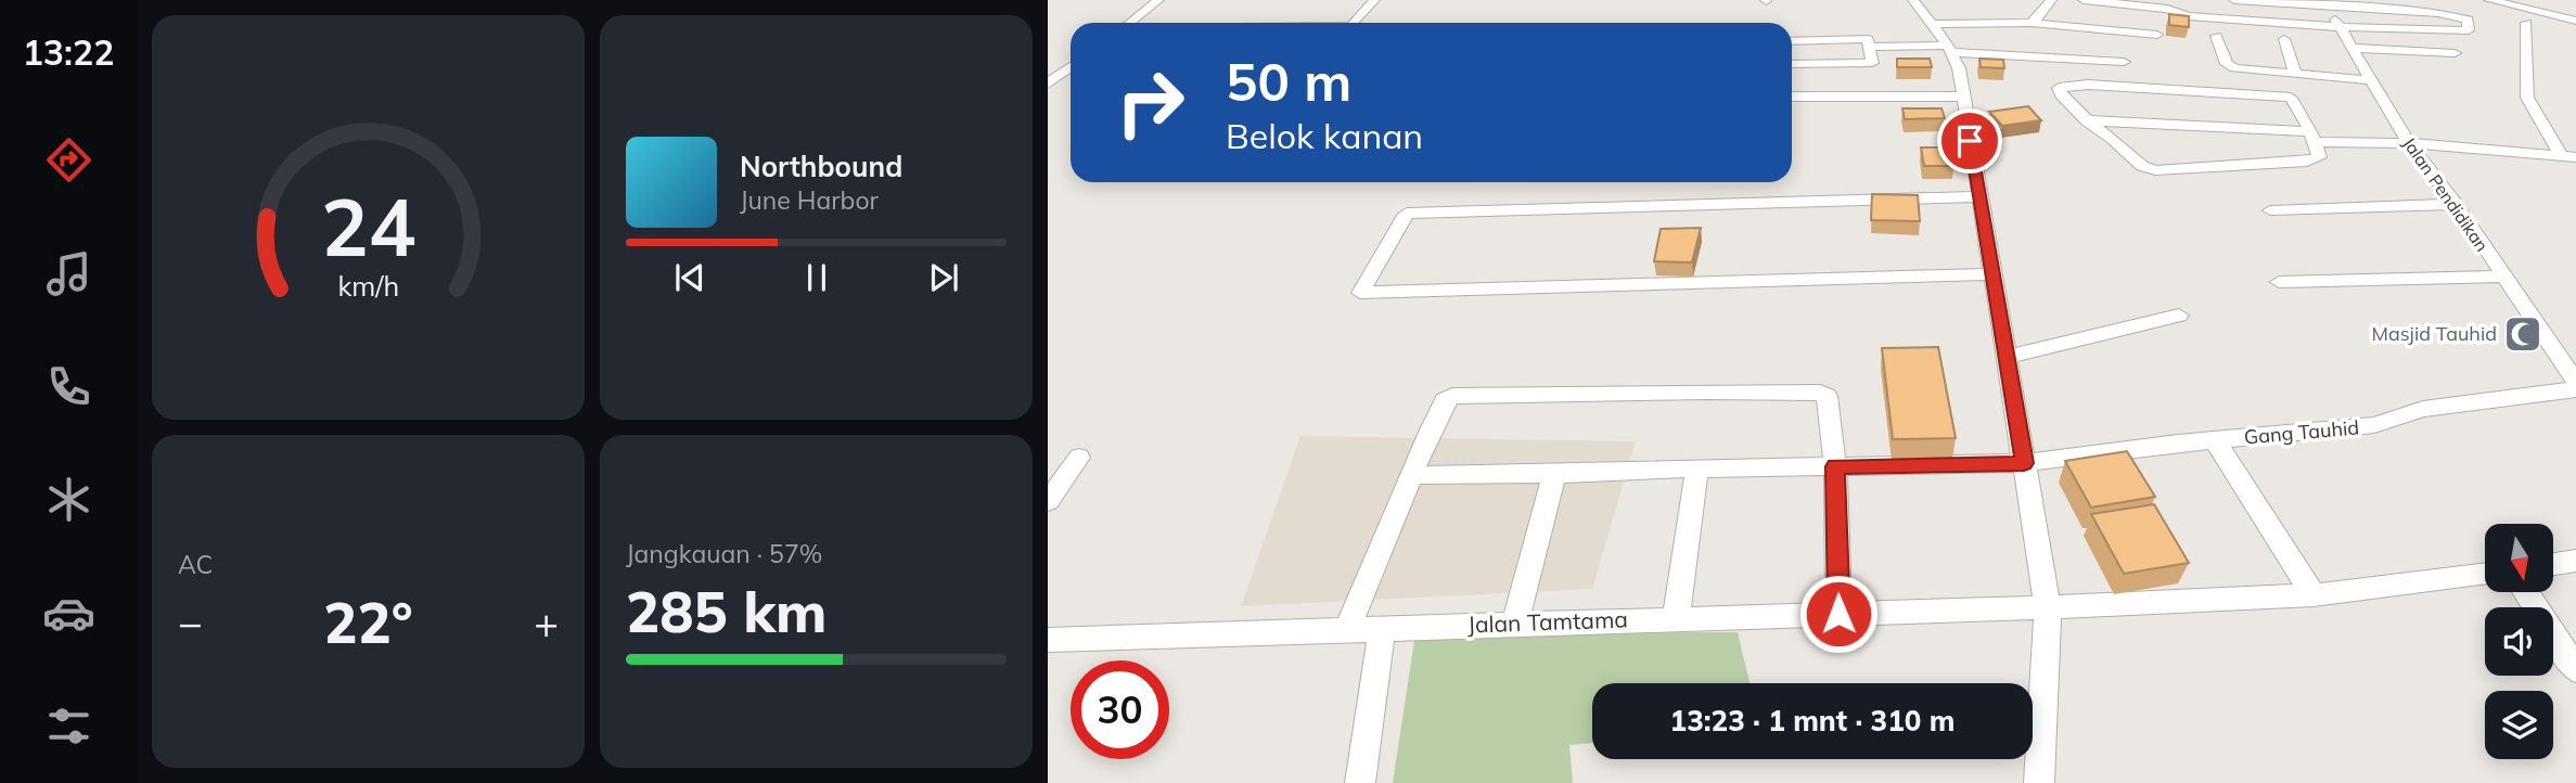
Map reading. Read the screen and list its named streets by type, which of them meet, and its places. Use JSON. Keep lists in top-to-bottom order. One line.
{"streets":{"street":["Jalan Pendidikan","Gang Tauhid","Jalan Tamtama"]},"places":{"mosque":["Masjid Tauhid"]},"north":"bottom","page":{"tabs":"13:22","turn":["50 m","Belok kanan"],"song":["Northbound","June Harbor"],"tile":["AC",["Jangkauan · 57%","285 km"]],"heat":["−","22°","+"],"limit":"30","trip":"13:23 · 1 mnt · 310 m","gauge":["24","km/h"]}}
